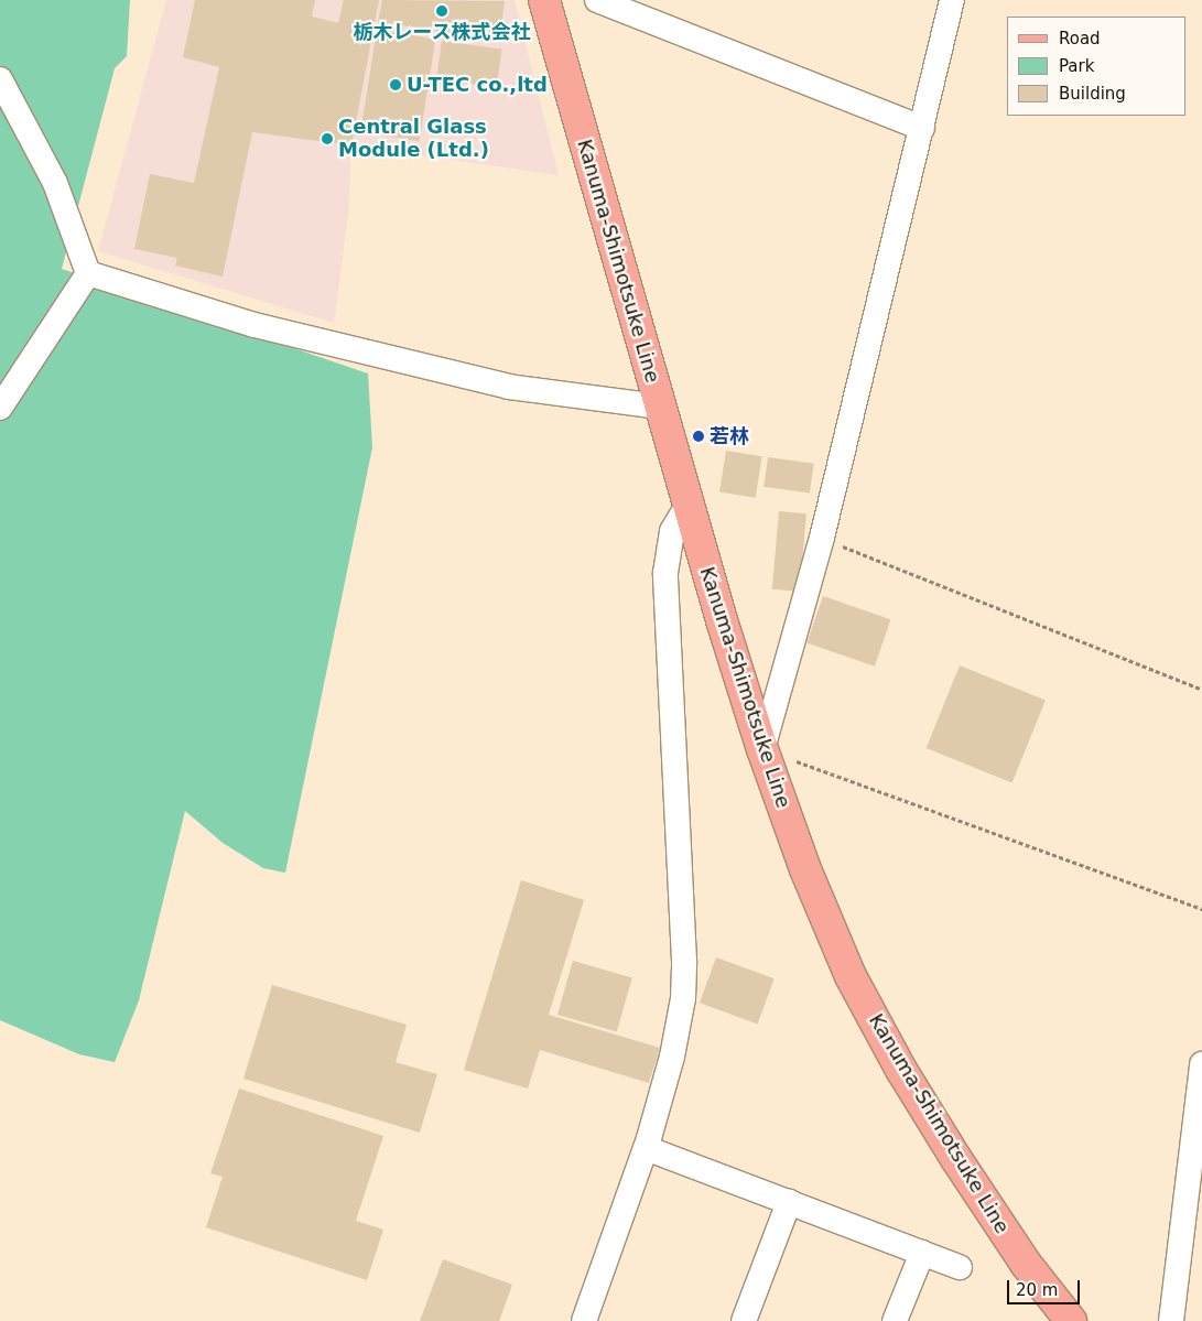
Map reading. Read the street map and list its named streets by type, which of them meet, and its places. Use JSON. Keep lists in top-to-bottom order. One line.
{"streets":{"main road":["Kanuma-Shimotsuke Line"]},"places":["栃木レース株式会社","U-TEC co.,ltd","Central Glass Module (Ltd.)","若林"],"legend":["Road","Park","Building"],"scale_bar":"20 m"}
